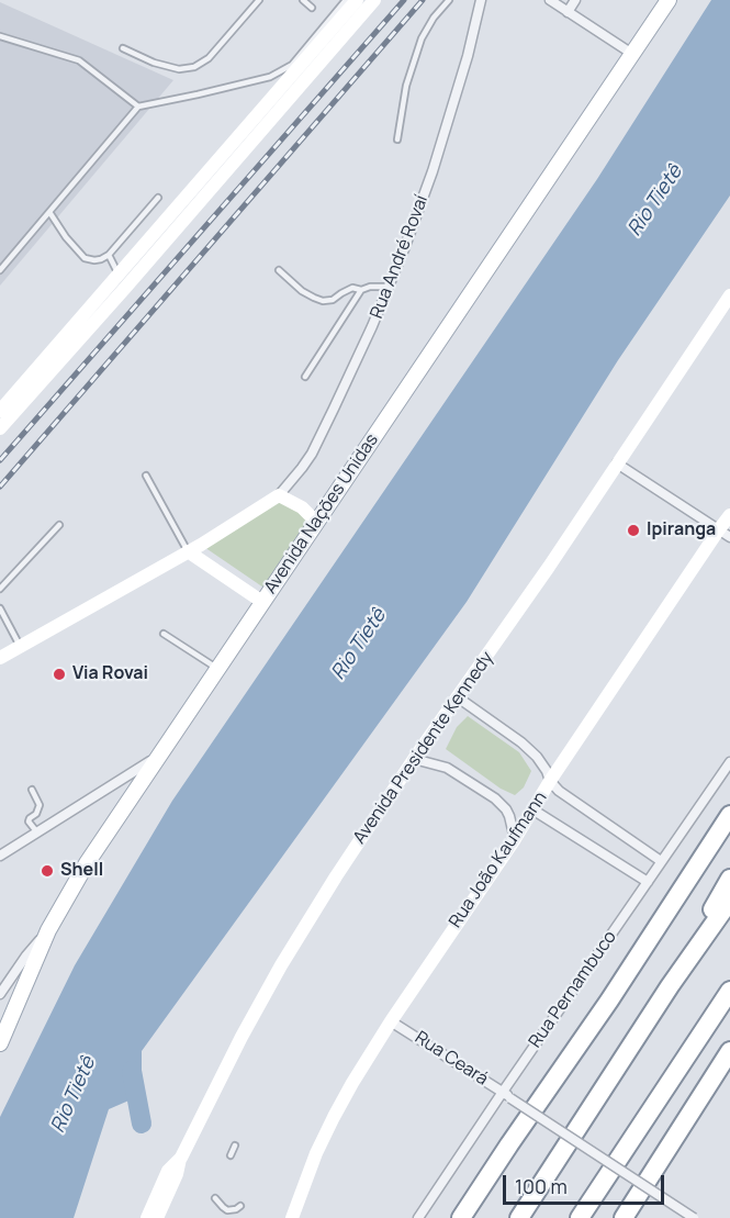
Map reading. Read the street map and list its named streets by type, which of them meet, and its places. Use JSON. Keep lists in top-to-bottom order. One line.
{"streets":{"main road":["Rua André Rovaí","Avenida Nações Unidas","Avenida Presidente Kennedy","Rua João Kaufmann"],"street":["Rua Pernambuco","Rua Ceará"]},"crossings":[["Rua João Kaufmann","Rua Ceará"],["Rua Pernambuco","Rua Ceará"]],"water":["Rio Tietê"],"places":["Ipiranga","Via Rovai","Shell"],"scale_bar":"100 m"}
